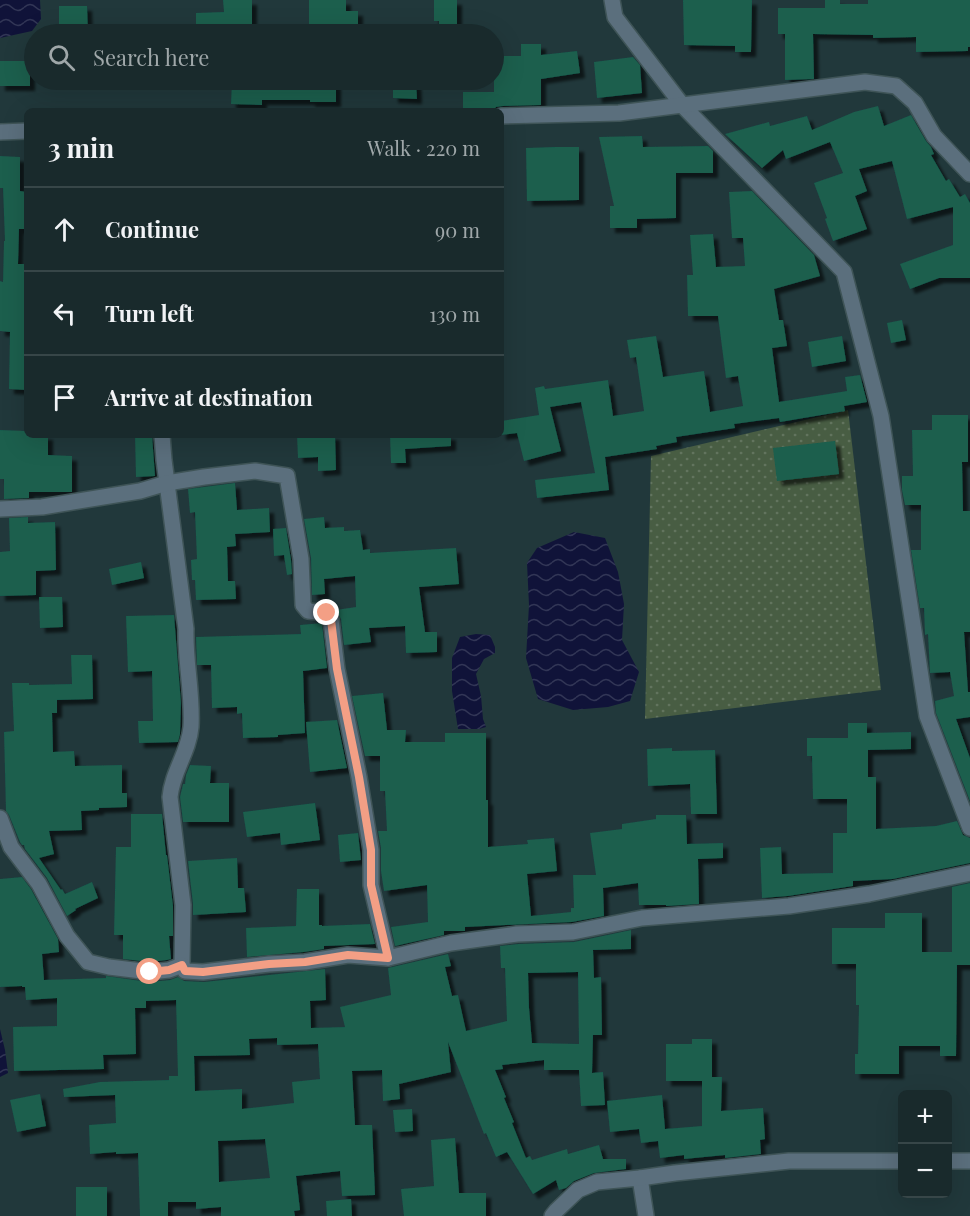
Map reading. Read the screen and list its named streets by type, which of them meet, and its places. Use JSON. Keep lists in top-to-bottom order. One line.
{"page":{"search":"Search here","heading":["3 min","Walk · 220 m"],"list":[["Continue","90 m"],["Turn left","130 m"],"Arrive at destination"],"map_buttons":["+","−"]}}
